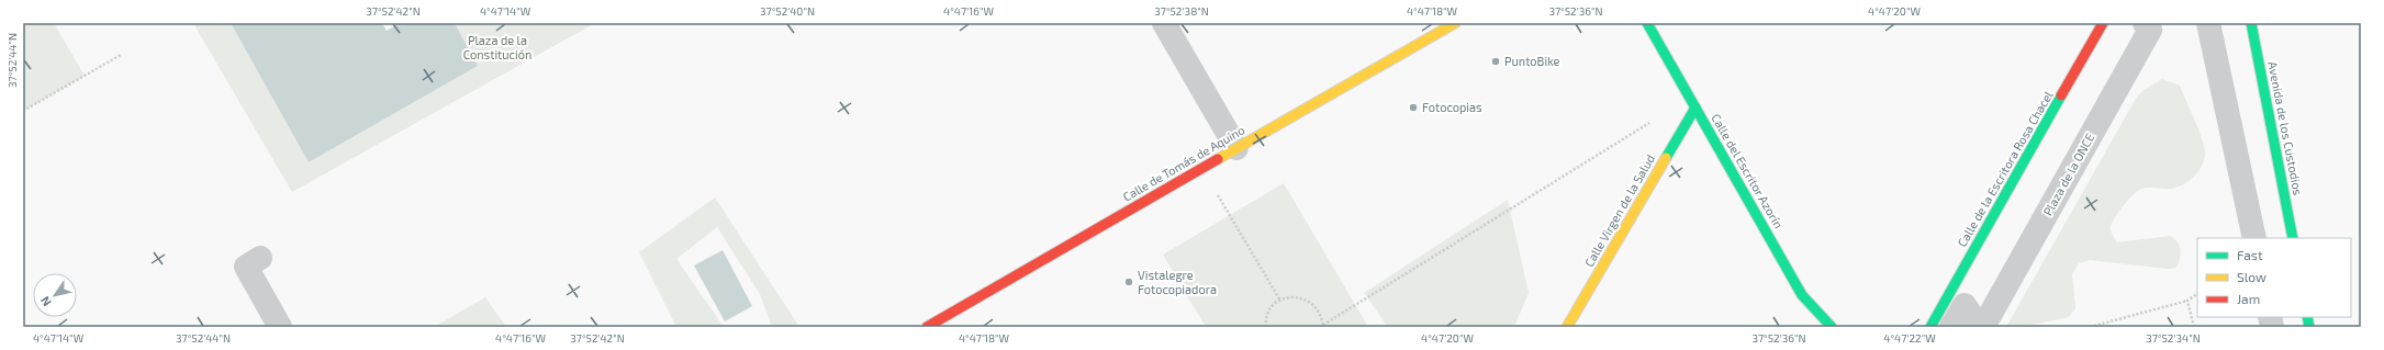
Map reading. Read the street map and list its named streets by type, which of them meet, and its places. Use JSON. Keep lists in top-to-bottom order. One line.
{"streets":{"street":["Avenida de los Custodios","Calle de Tomás de Aquino","Calle de la Escritora Rosa Chacel","Calle del Escritor Azorín","Plaza de la ONCE","Calle Virgen de la Salud"]},"crossings":[["Calle del Escritor Azorín","Calle Virgen de la Salud"]],"parks":["Plaza de la Constitución"],"places":["PuntoBike","Fotocopias","Vistalegre Fotocopiadora"],"legend":["Fast","Slow","Jam"],"north":"bottom left","coordinates":["37°52'42\"N","4°47'14\"W","37°52'40\"N","4°47'16\"W","37°52'38\"N","4°47'18\"W","37°52'36\"N","4°47'20\"W","37°52'44\"N","4°47'22\"W","37°52'34\"N"]}
